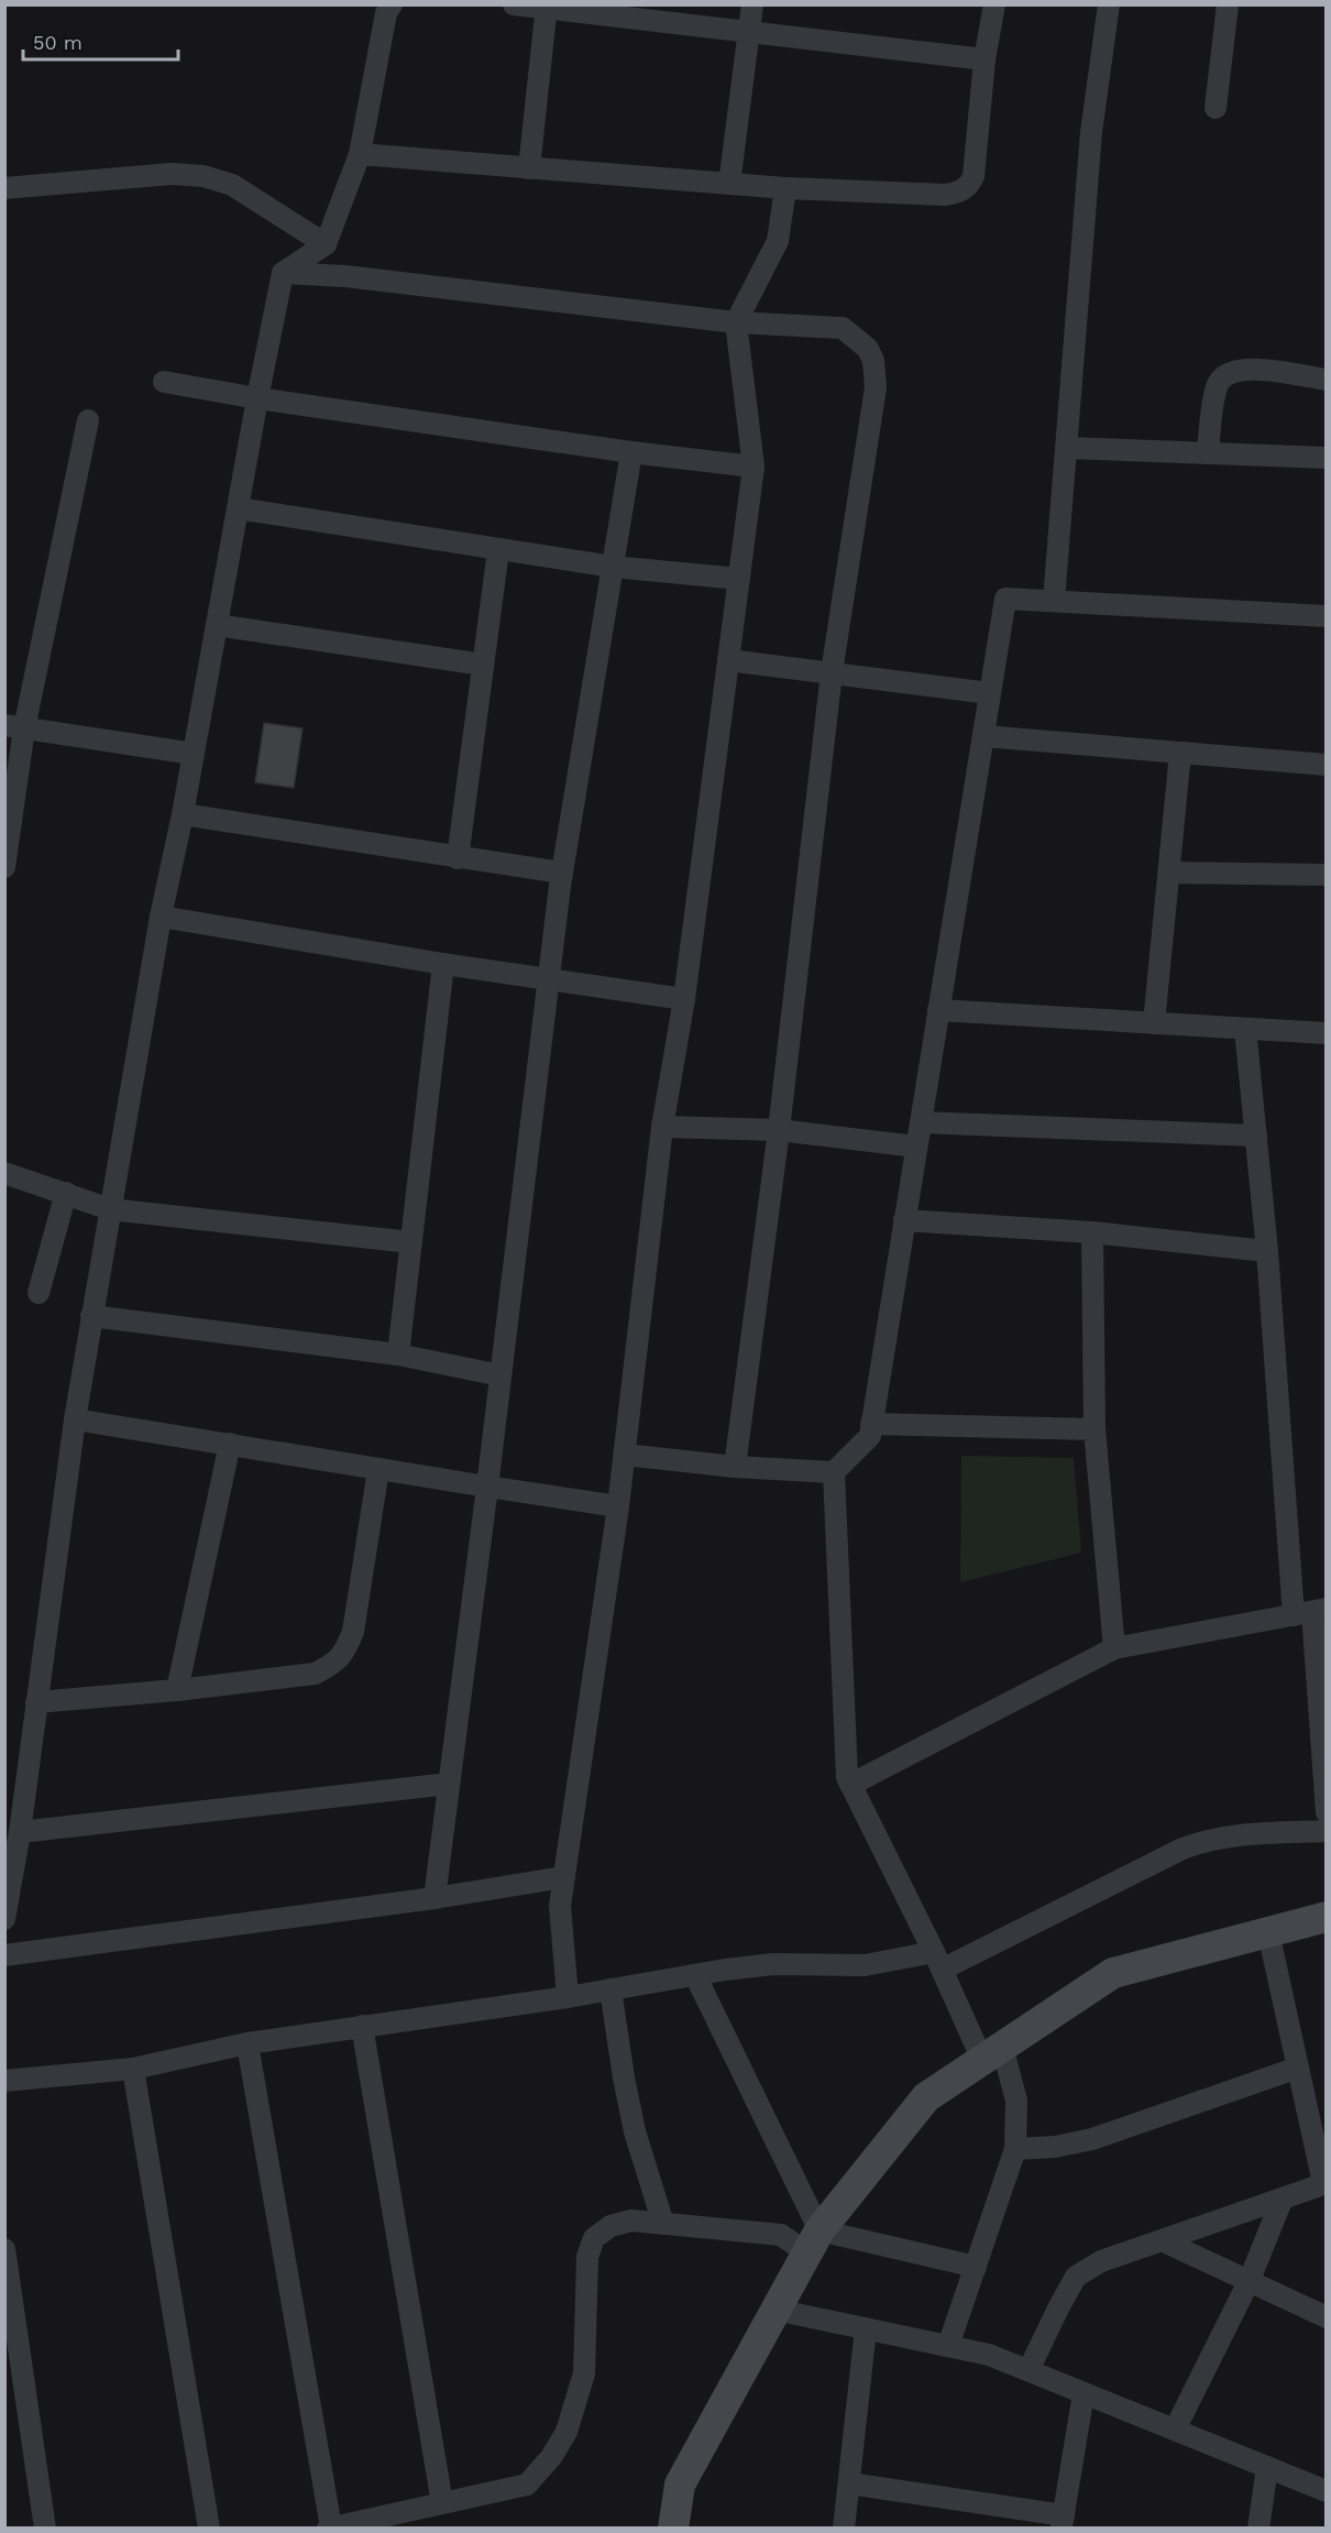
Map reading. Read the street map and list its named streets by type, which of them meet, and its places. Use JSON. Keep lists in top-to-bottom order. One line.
{"scale_bar":"50 m"}
